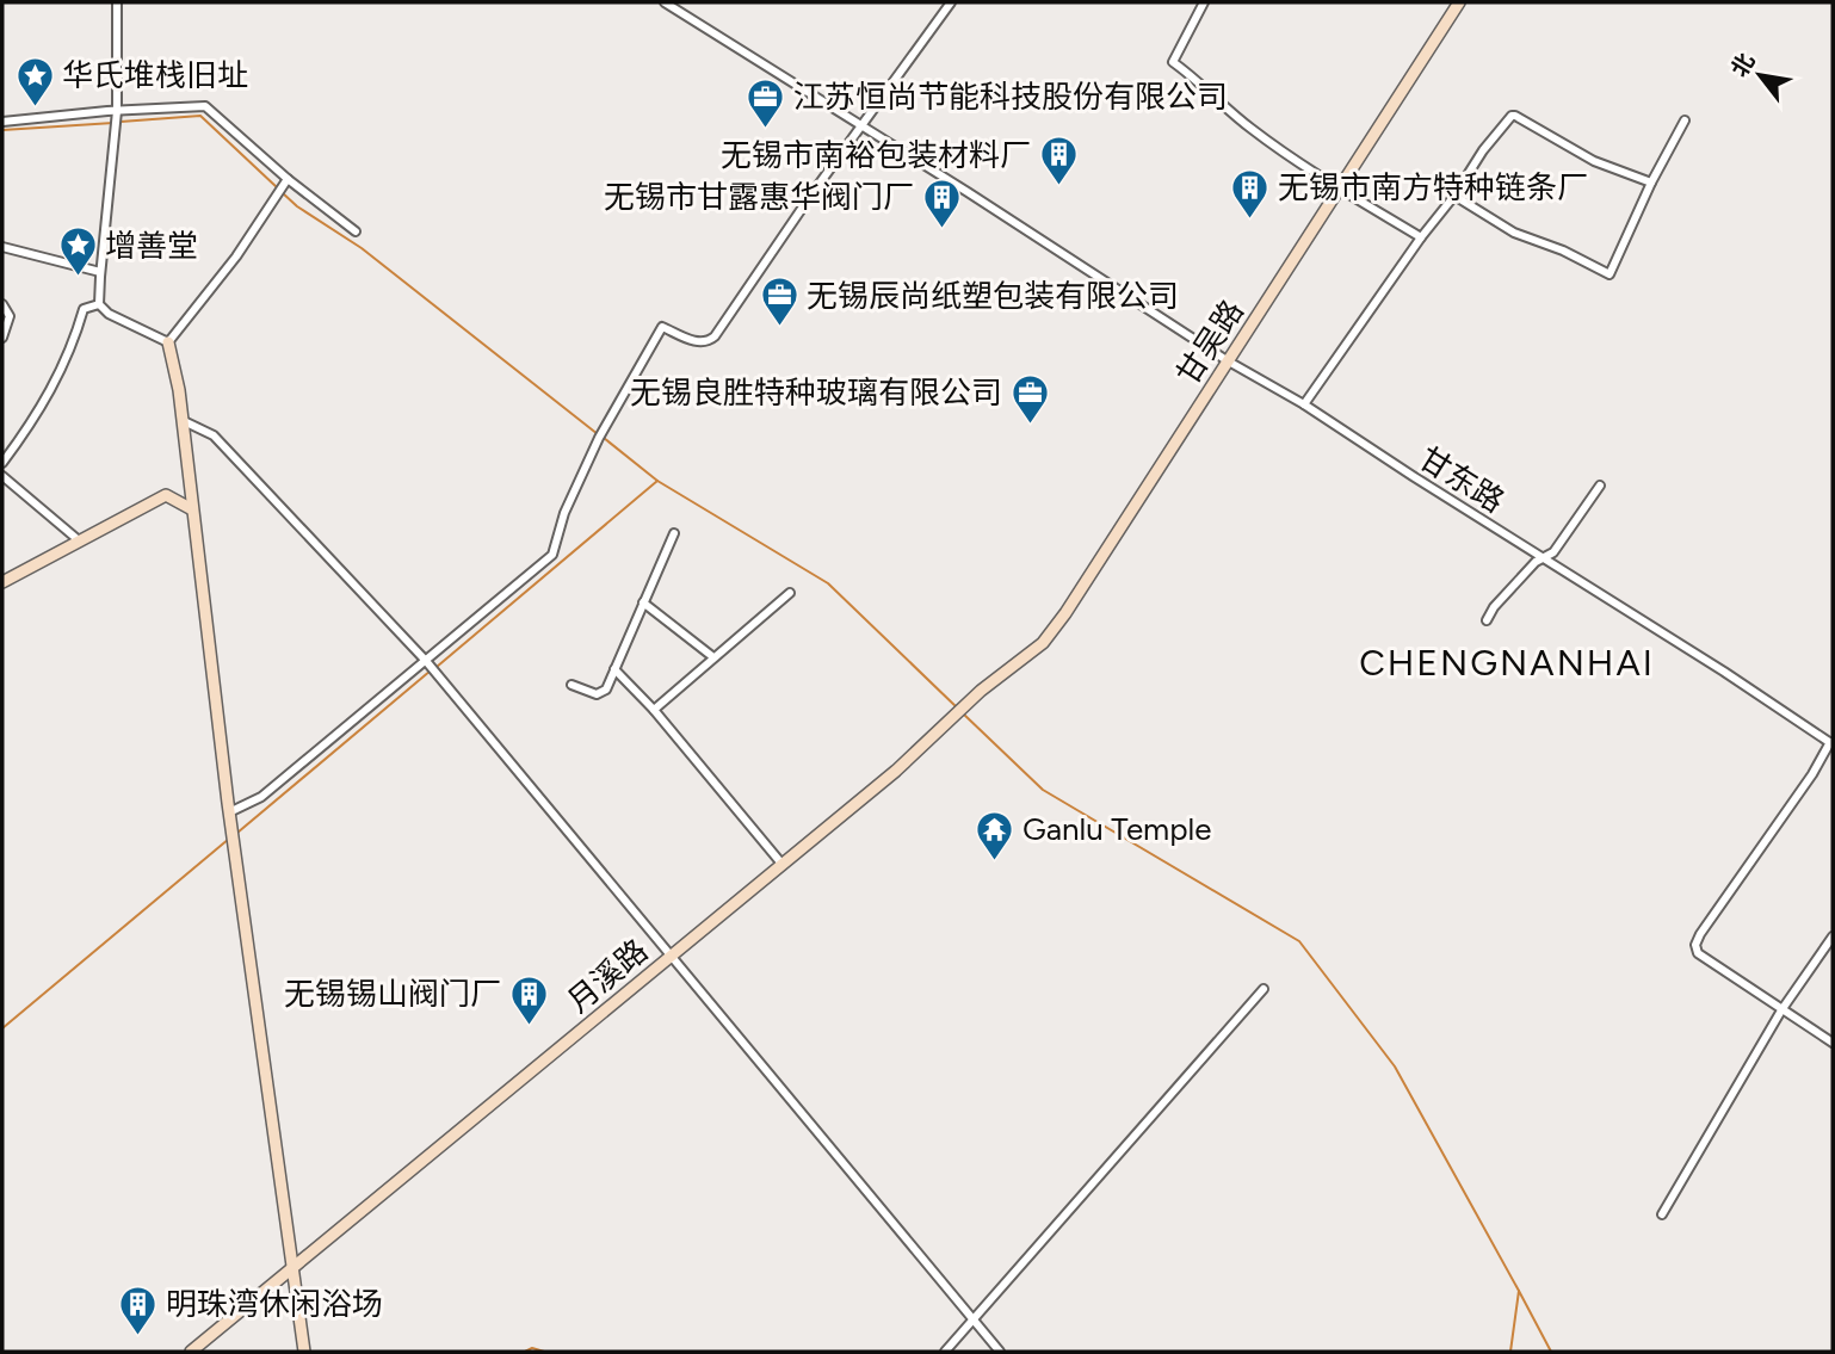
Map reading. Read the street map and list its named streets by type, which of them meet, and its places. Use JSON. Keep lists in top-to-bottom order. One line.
{"streets":{"street":["甘吴路","甘东路","月溪路"]},"crossings":[["甘吴路","甘东路"],["甘吴路","月溪路"]],"districts":["CHENGNANHAI"],"places":{"place":["华氏堆栈旧址","增善堂"],"office":["江苏恒尚节能科技股份有限公司","无锡辰尚纸塑包装有限公司","无锡良胜特种玻璃有限公司"],"building":["无锡市南裕包装材料厂","无锡市南方特种链条厂","无锡市甘露惠华阀门厂","无锡锡山阀门厂","明珠湾休闲浴场"],"temple":["Ganlu Temple"]},"north":"top left"}
